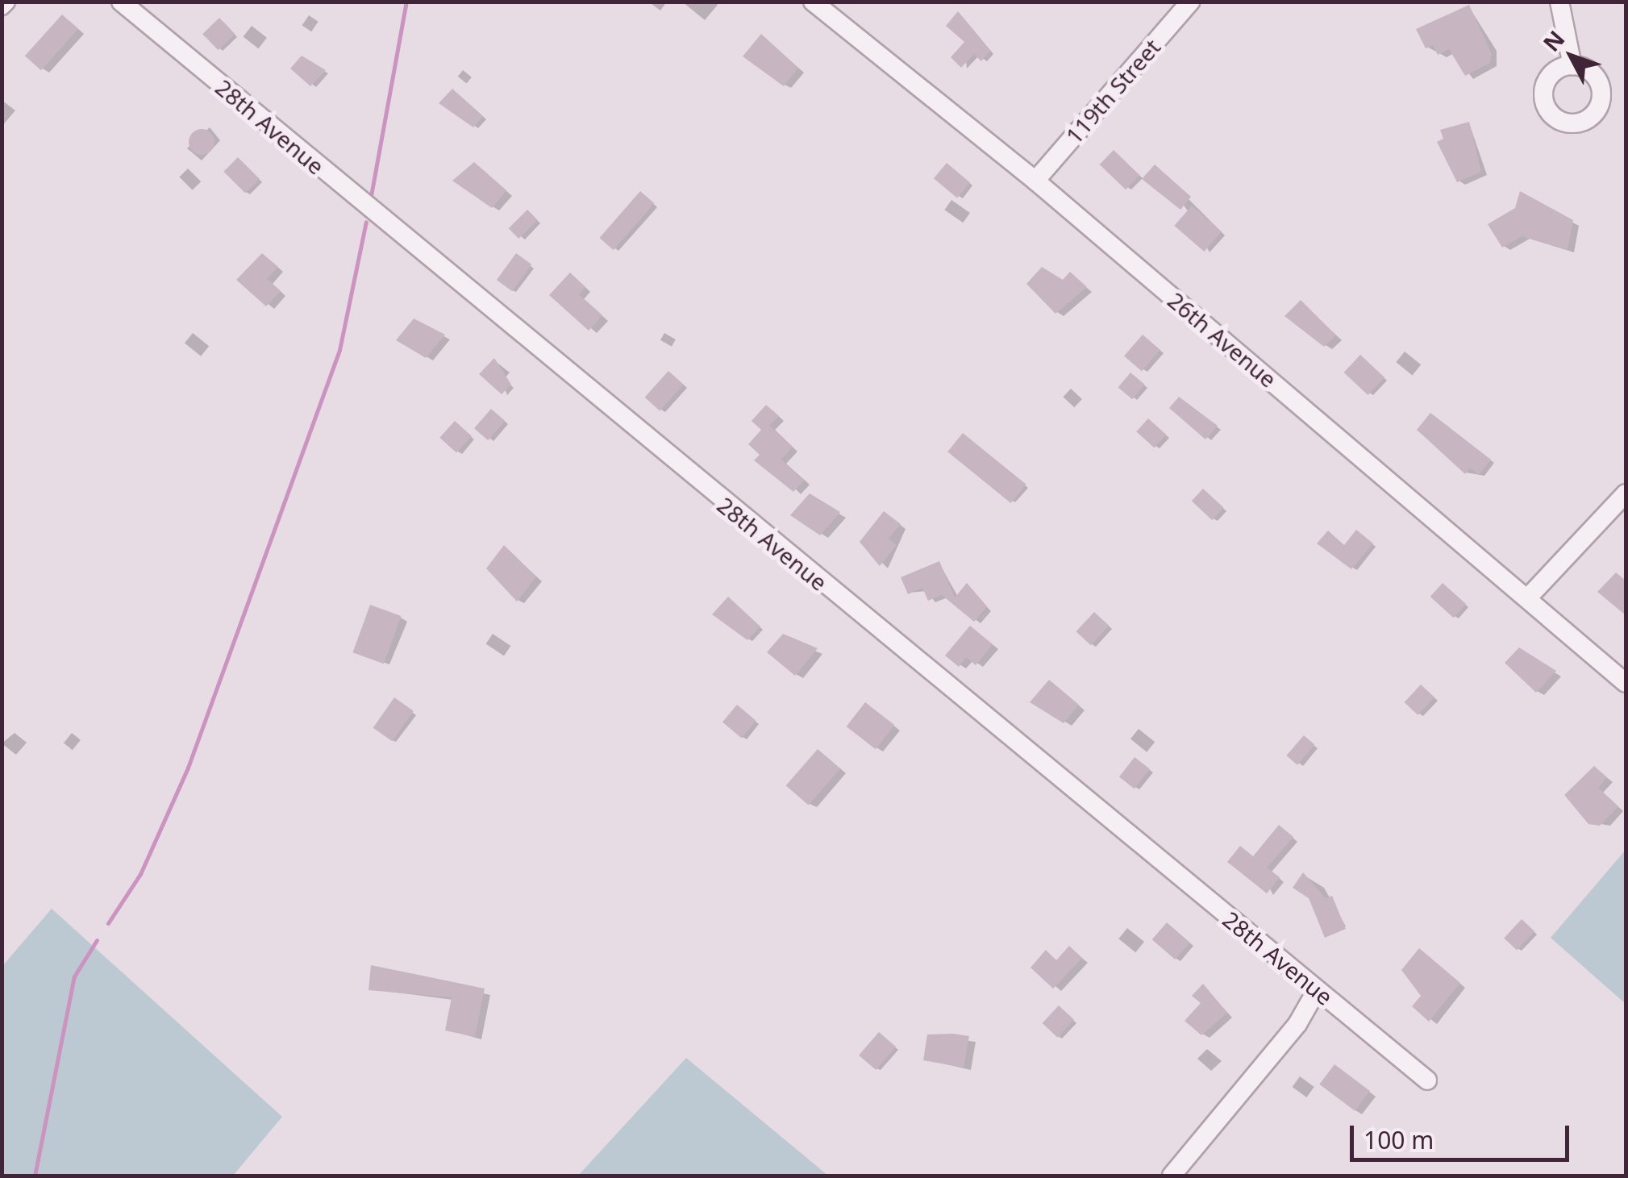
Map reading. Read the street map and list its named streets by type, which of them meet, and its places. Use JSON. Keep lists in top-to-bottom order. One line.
{"streets":{"street":["119th Street","28th Avenue","26th Avenue"]},"crossings":[["119th Street","26th Avenue"]],"scale_bar":"100 m","north":"top left"}
